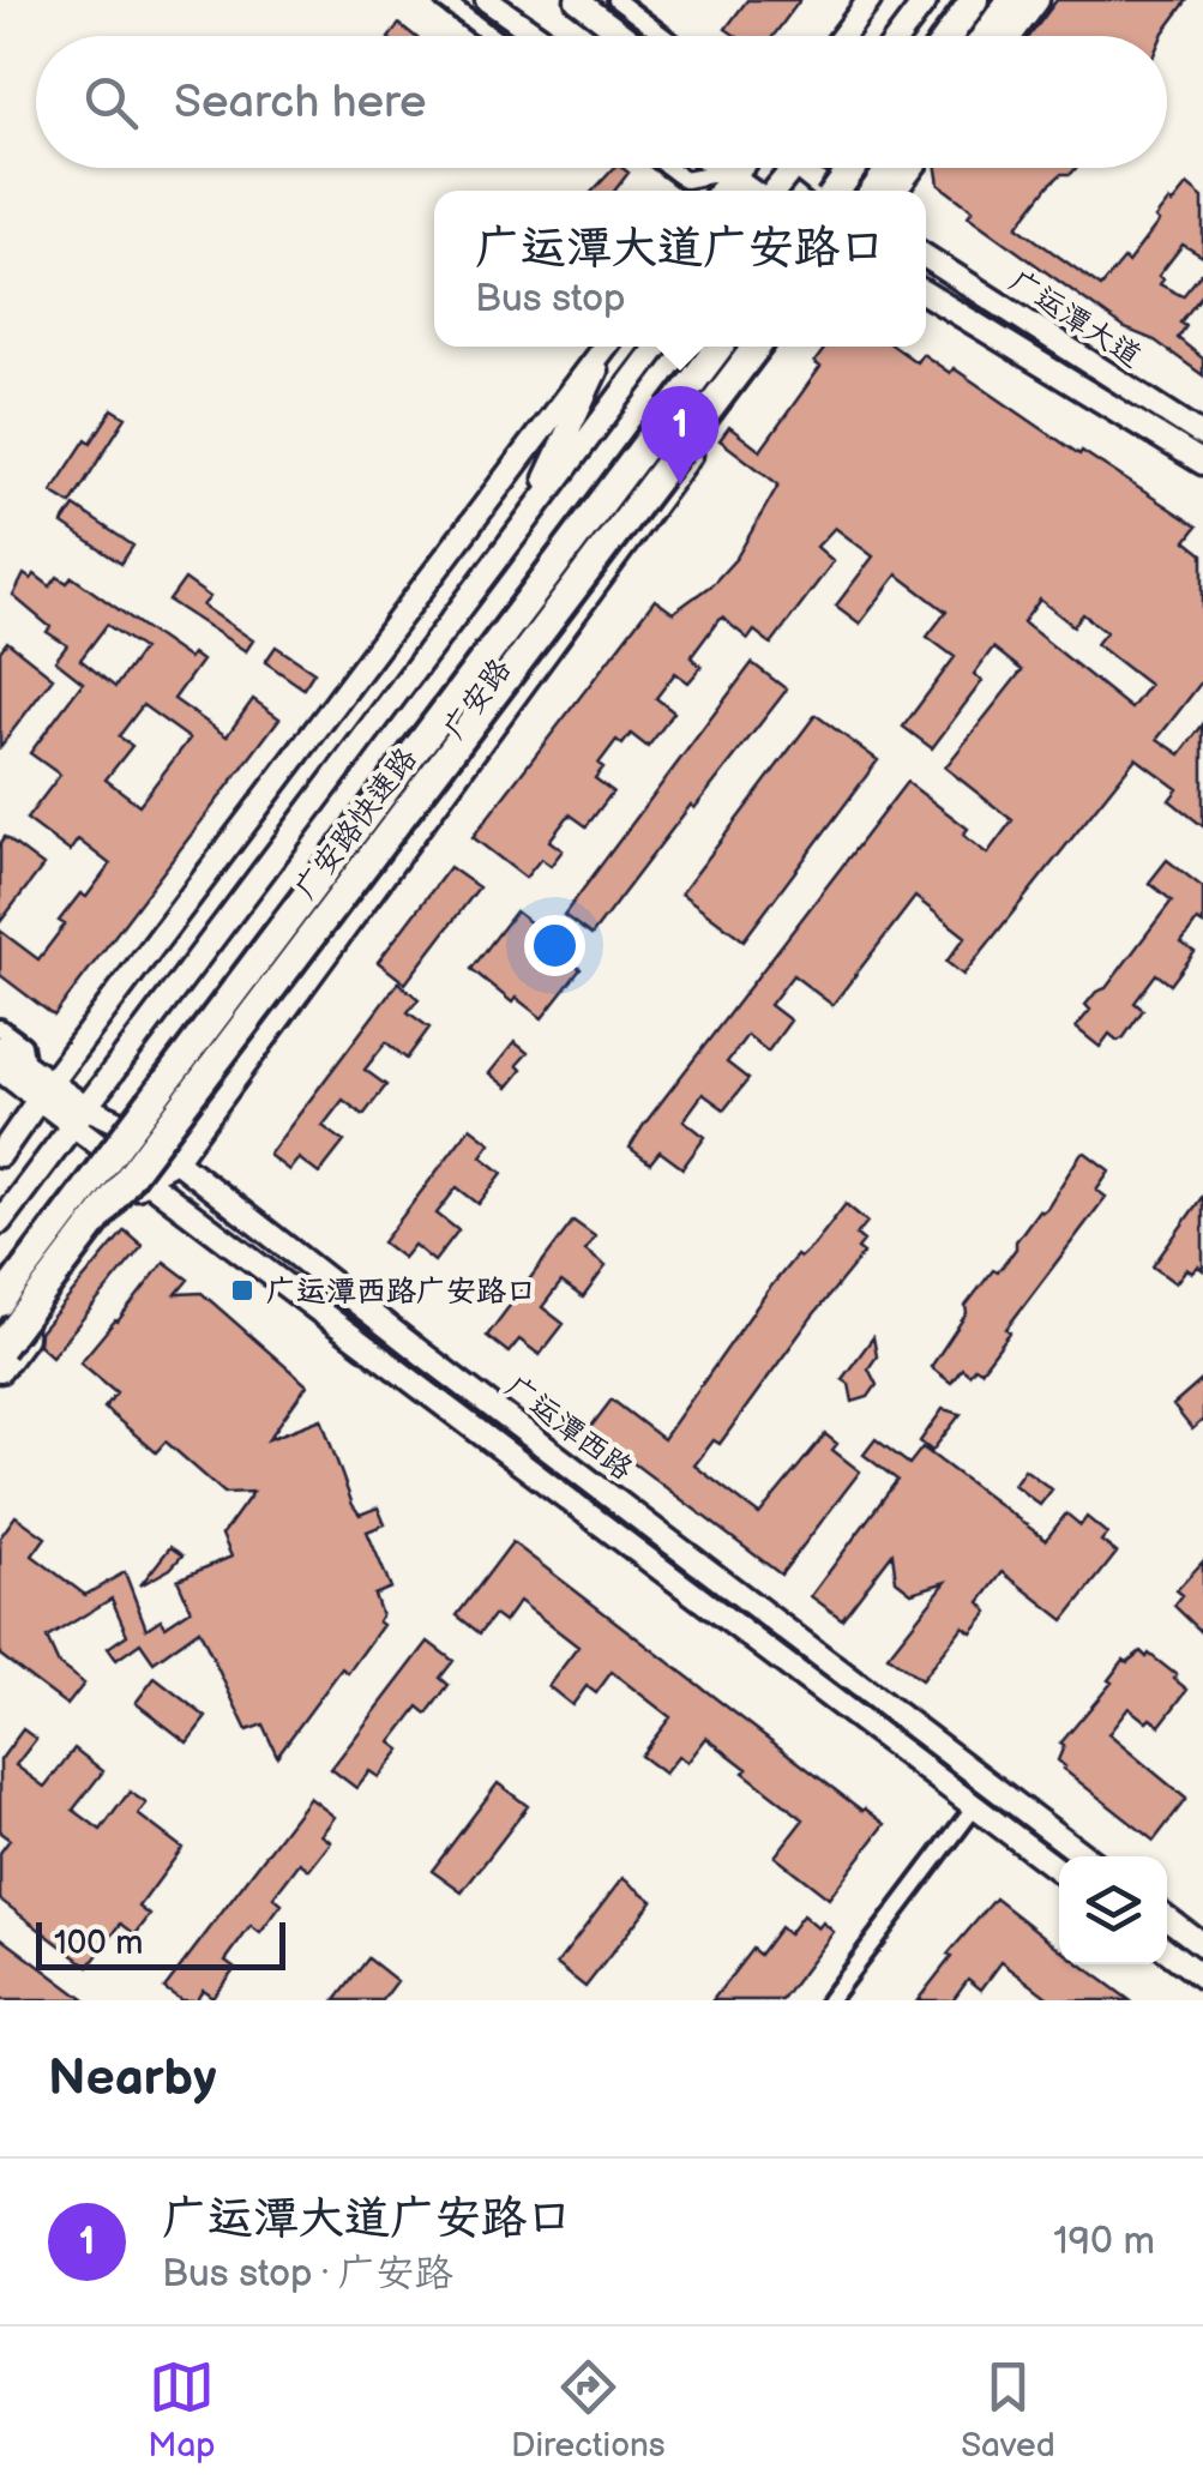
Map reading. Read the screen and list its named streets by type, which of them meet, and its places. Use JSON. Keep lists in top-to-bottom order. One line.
{"streets":{"highway":["广安路快速路"],"main road":["广运潭大道","广安路","广运潭西路"]},"crossings":[["广安路","广运潭西路"]],"places":{"transit":["广运潭西路广安路口"]},"scale_bar":"100 m","page":{"search":"Search here","popup":["广运潭大道广安路口","Bus stop"],"pins":"1","scale":"100 m","heading":"Nearby","list":[{"mark":"1","name":"广运潭大道广安路口","note":"Bus stop · 广安路","value":"190 m"}],"nav":["Map","Directions","Saved"]}}
